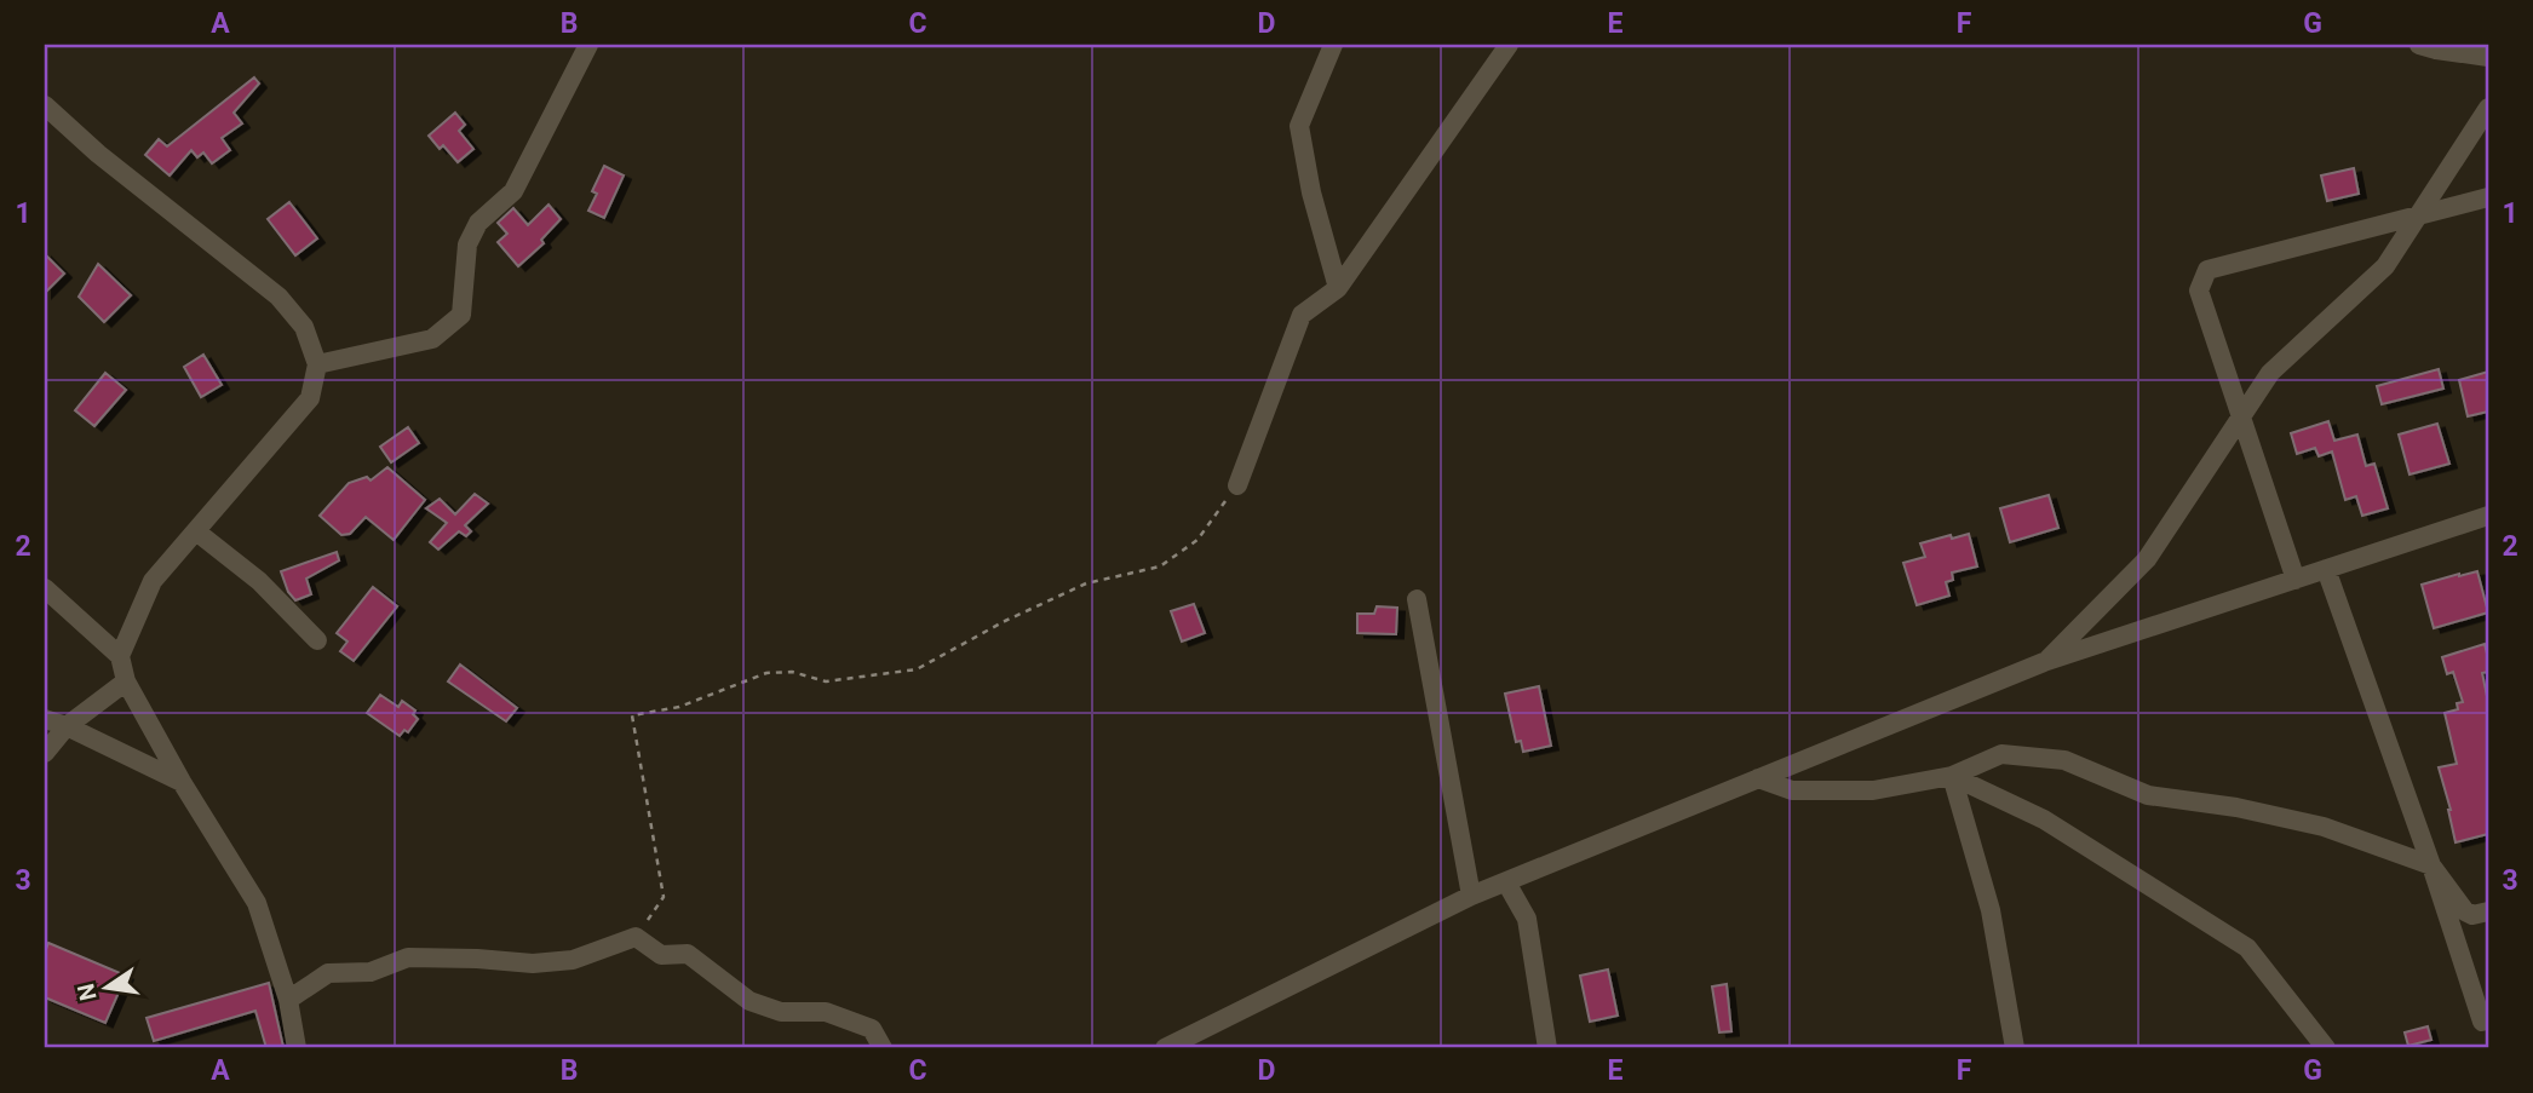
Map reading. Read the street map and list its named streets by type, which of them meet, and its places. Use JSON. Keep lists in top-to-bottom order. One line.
{"north":"left","grid":{"columns":["A","B","C","D","E","F","G"],"rows":["1","2","3"]}}
